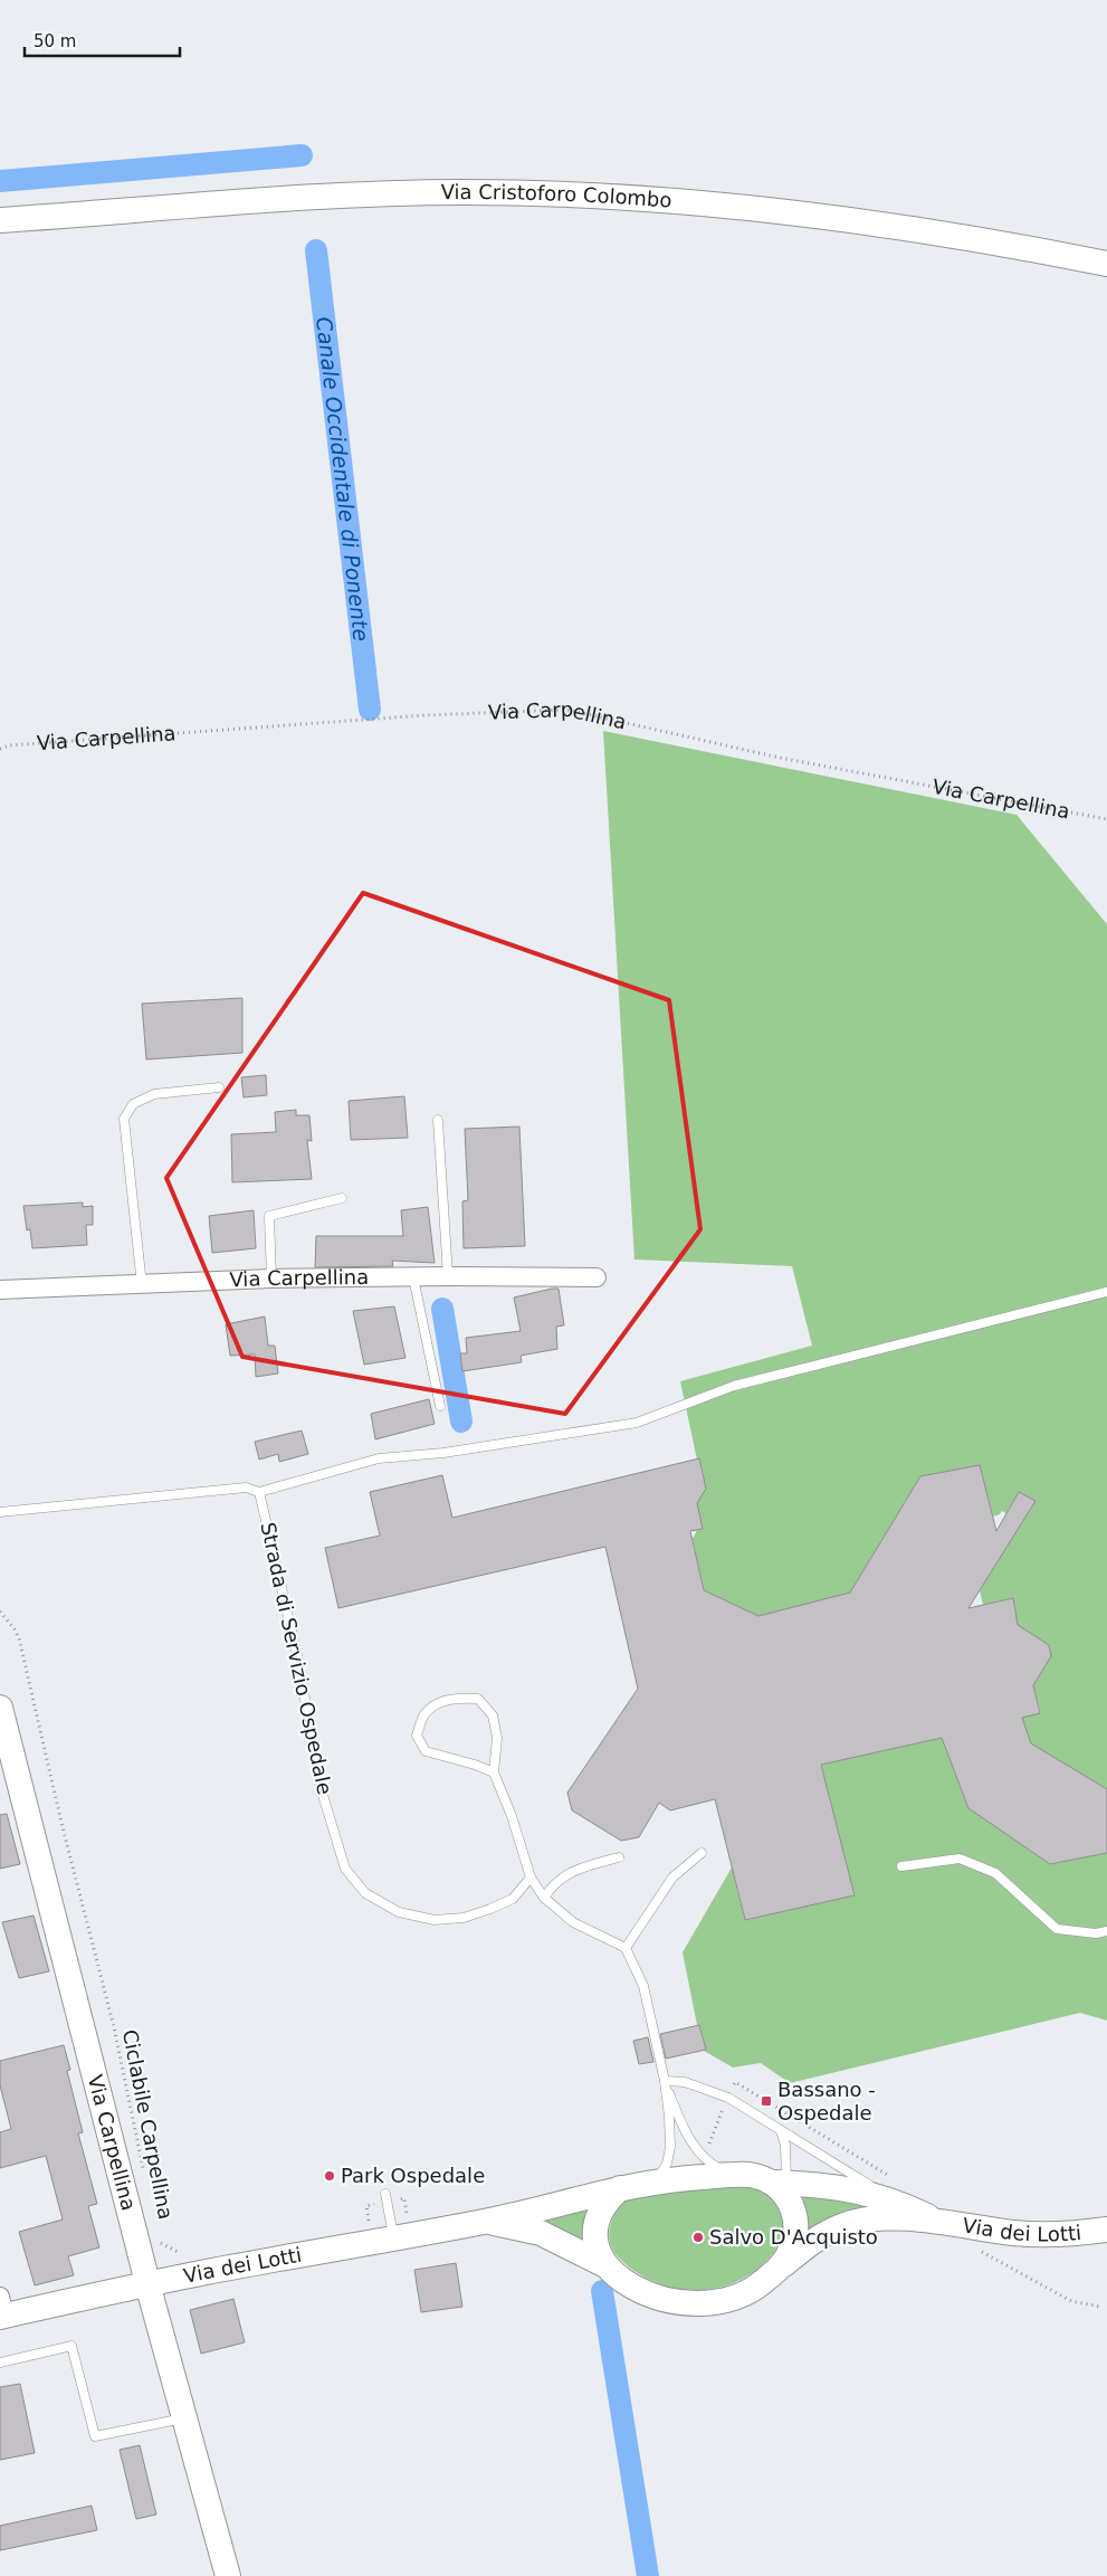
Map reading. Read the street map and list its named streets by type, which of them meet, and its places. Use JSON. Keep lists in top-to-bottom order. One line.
{"streets":{"street":["Via Cristoforo Colombo","Via Carpellina","Via dei Lotti"],"lane":["Strada di Servizio Ospedale"],"path":["Ciclabile Carpellina"]},"crossings":[["Via Carpellina","Via dei Lotti"]],"water":["Canale Occidentale di Ponente"],"places":{"transit":["Bassano - Ospedale"],"other":["Park Ospedale","Salvo D'Acquisto"]},"scale_bar":"50 m"}
